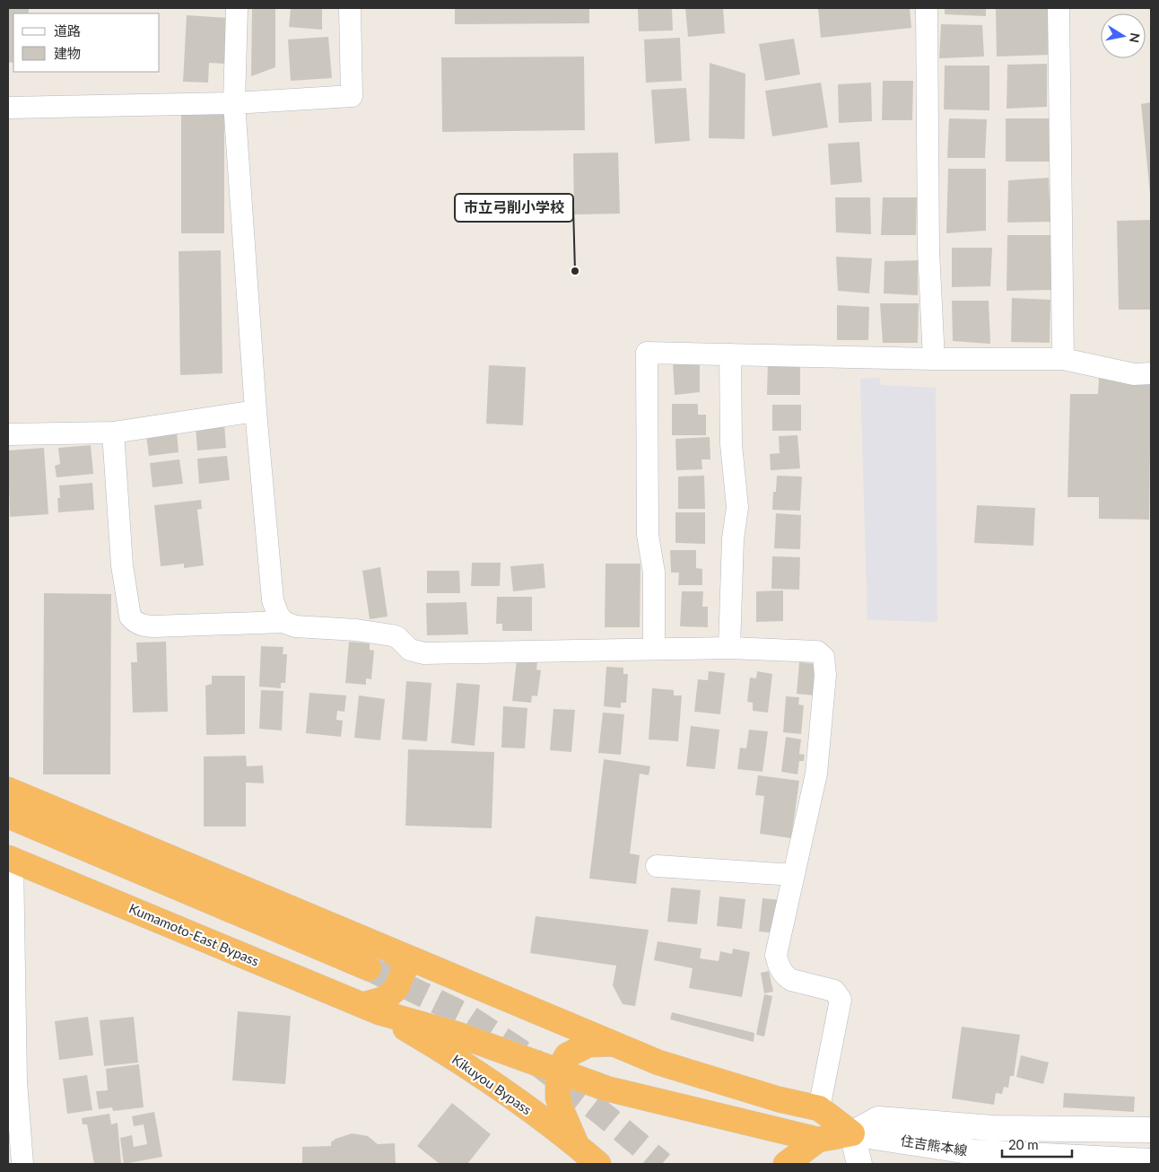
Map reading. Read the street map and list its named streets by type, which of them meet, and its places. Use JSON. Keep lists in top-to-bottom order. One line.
{"streets":{"highway":["Kumamoto-East Bypass","Kikuyou Bypass"],"main road":["住吉熊本線"]},"crossings":[["Kumamoto-East Bypass","Kikuyou Bypass"]],"places":["市立弓削小学校"],"legend":["道路","建物"],"scale_bar":"20 m","north":"right"}
